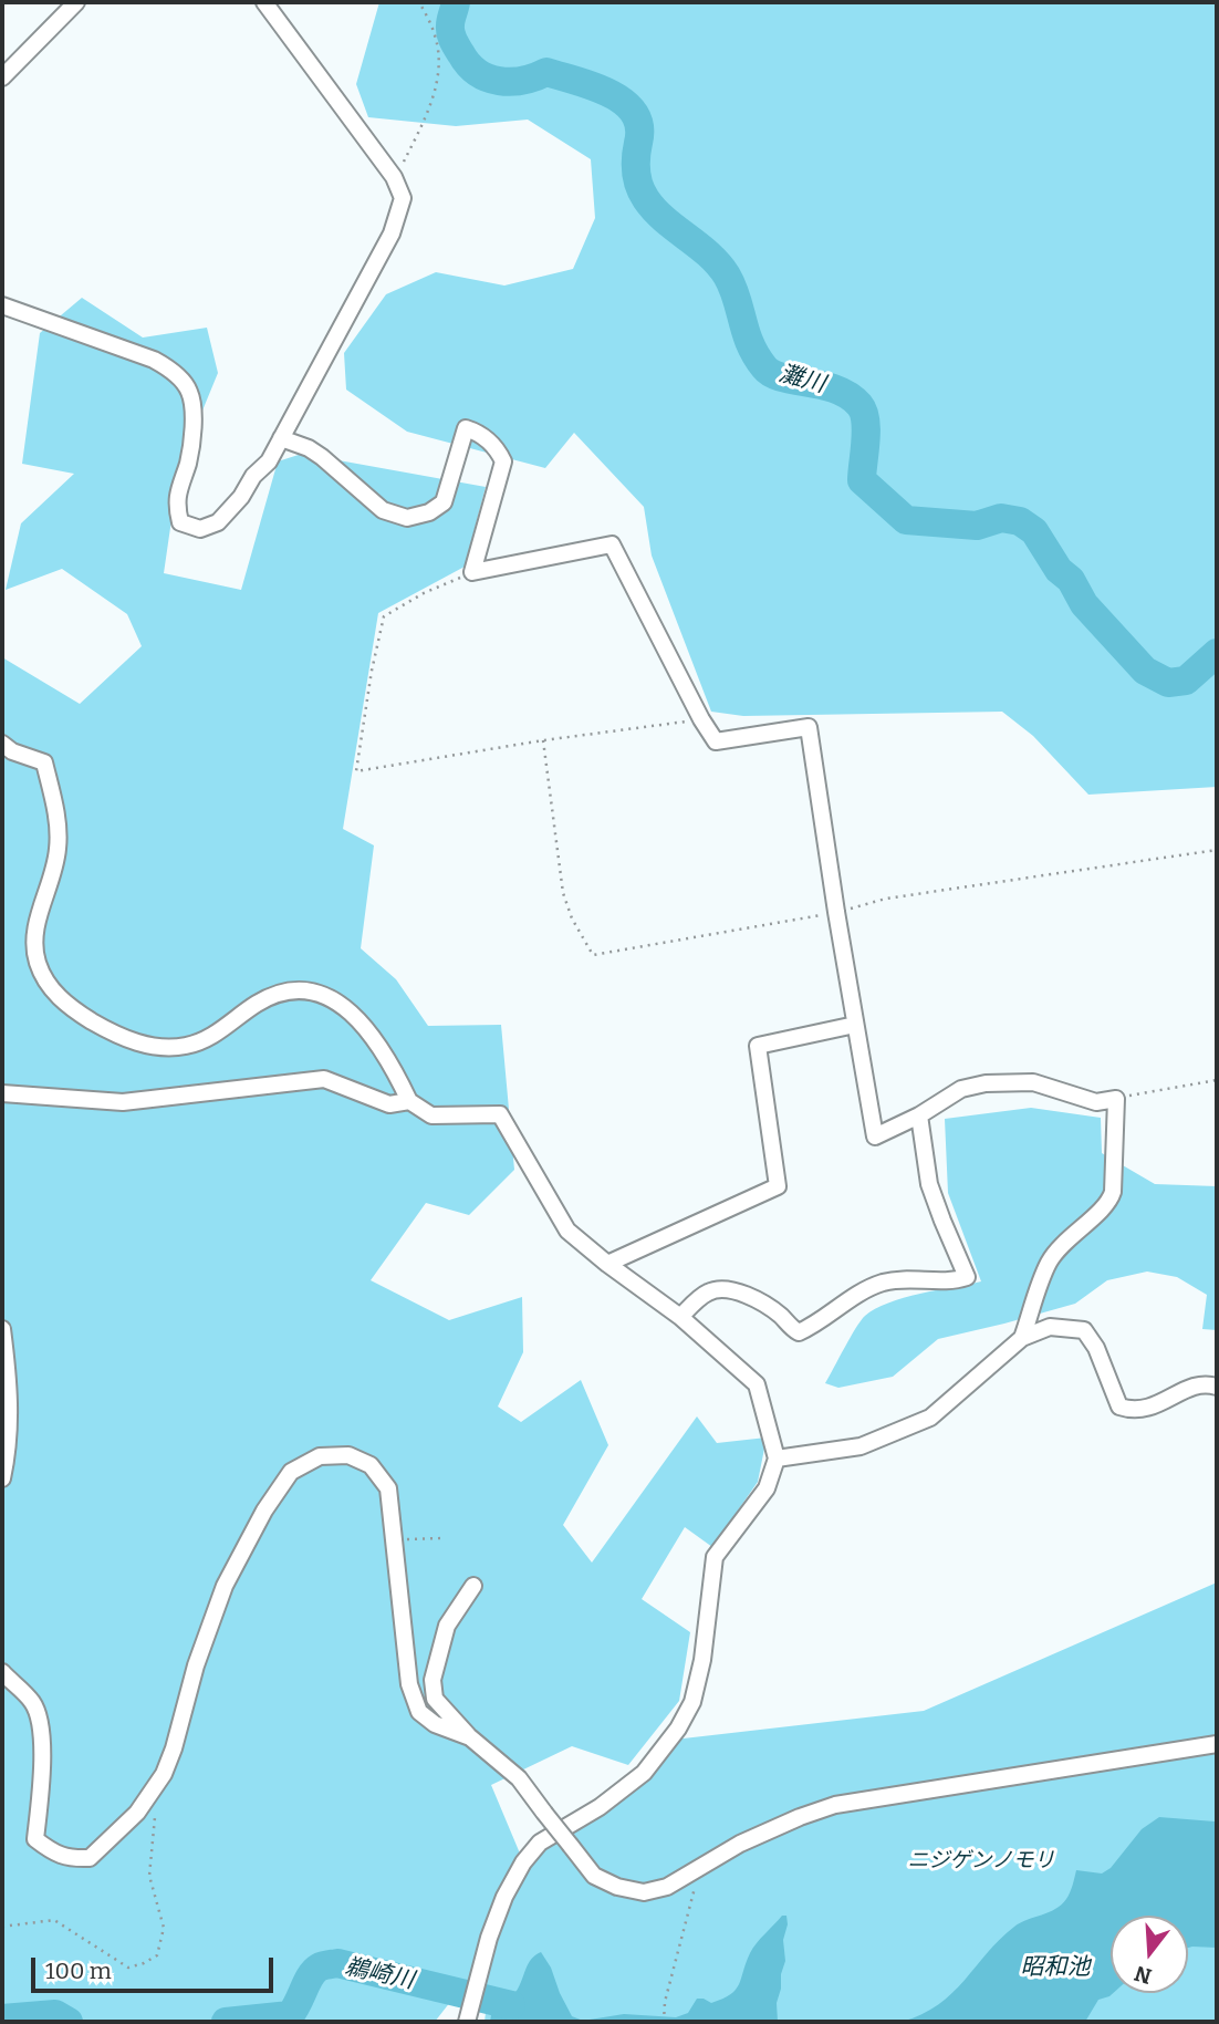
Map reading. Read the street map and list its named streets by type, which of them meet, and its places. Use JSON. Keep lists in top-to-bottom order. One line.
{"water":["灘川","昭和池","鵜崎川"],"parks":["ニジゲンノモリ"],"scale_bar":"100 m","north":"bottom"}
